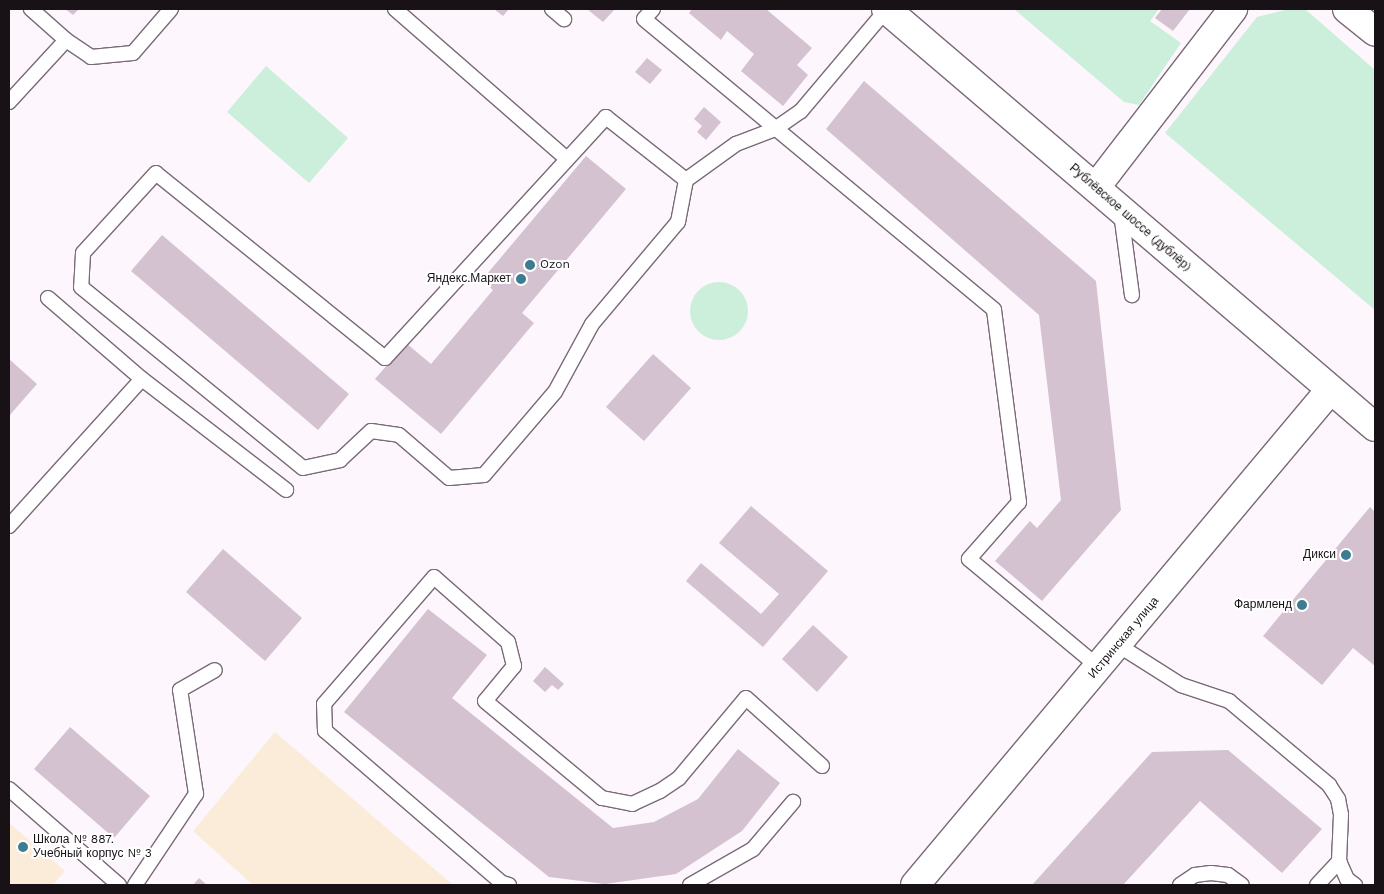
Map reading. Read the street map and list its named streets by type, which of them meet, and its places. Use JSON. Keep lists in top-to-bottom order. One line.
{"streets":{"street":["Рублёвское шоссе (дублёр)","Истринская улица"]},"crossings":[["Рублёвское шоссе (дублёр)","Истринская улица"]],"places":["Ozon","Яндекс.Маркет","Дикси","Фармленд","Школа № 887. Учебный корпус № 3"]}
